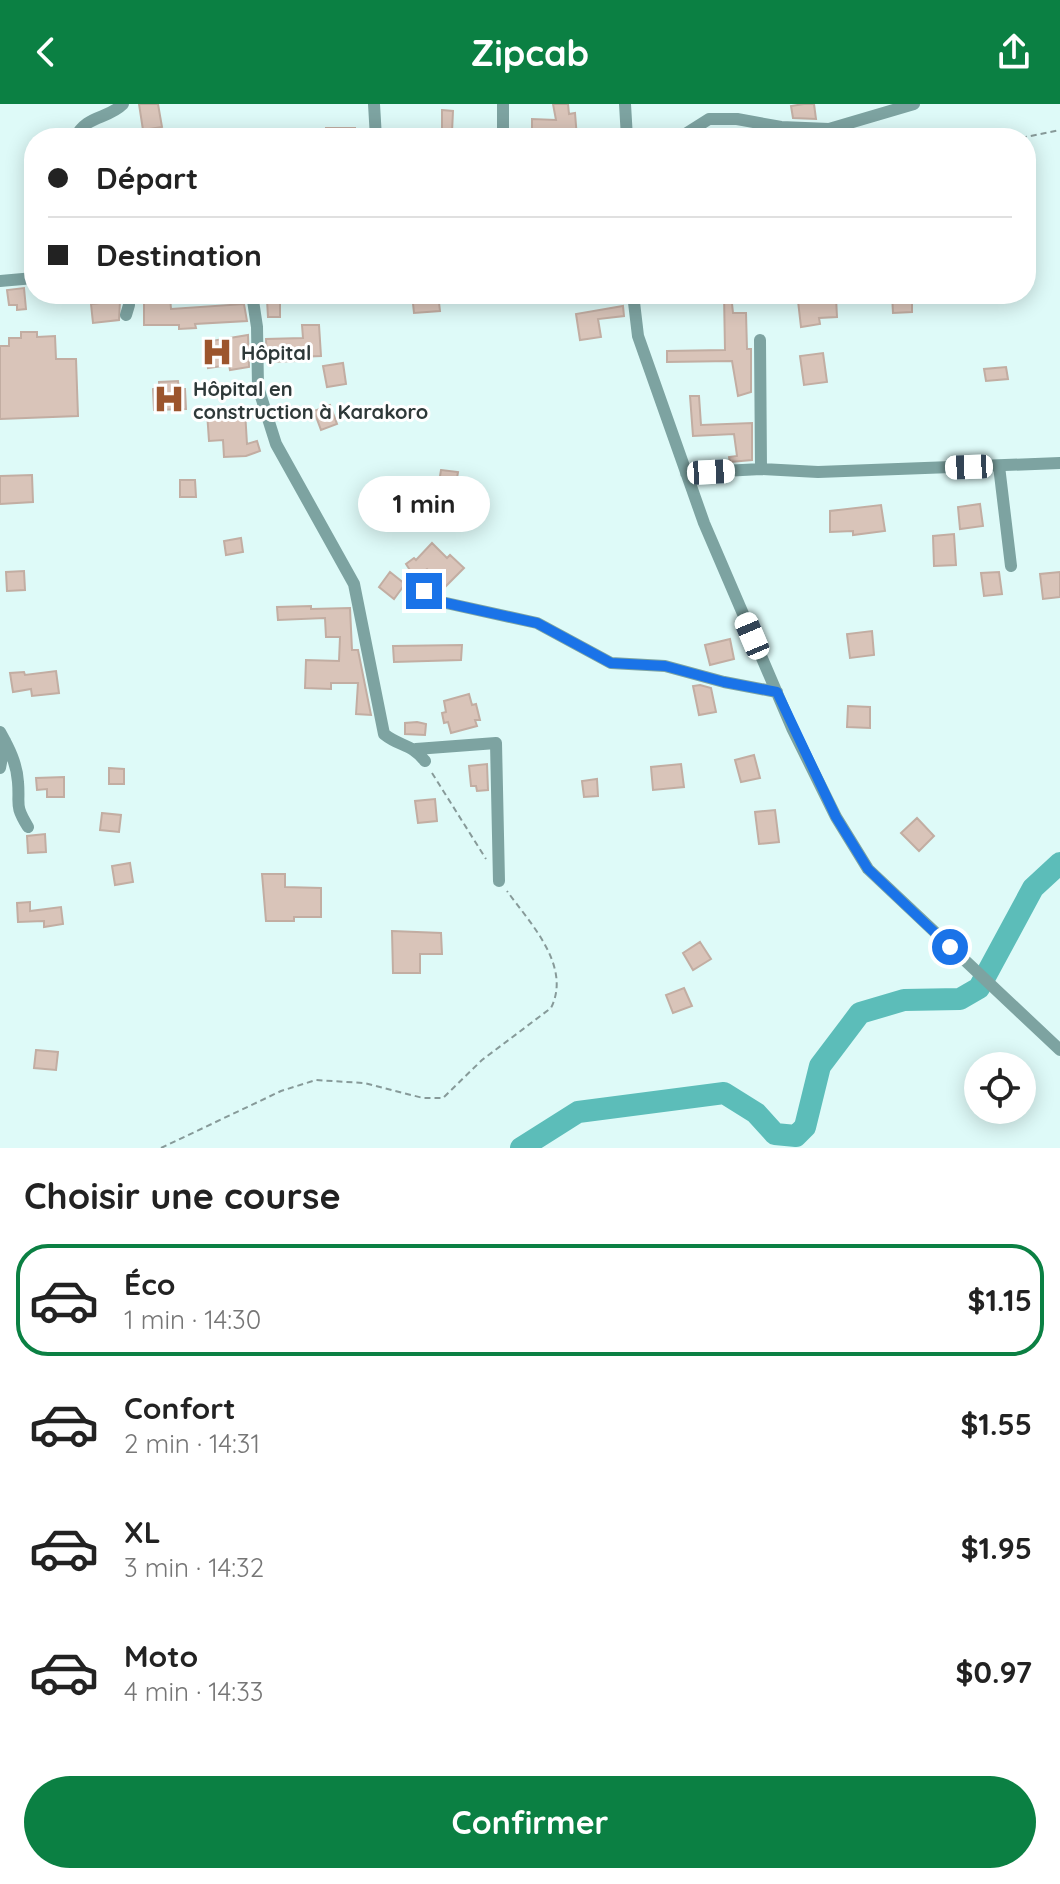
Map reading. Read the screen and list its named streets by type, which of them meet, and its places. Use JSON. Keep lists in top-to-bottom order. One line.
{"places":{"hospital":["Hôpital","Hôpital en construction à Karakoro"]},"page":{"header":"Zipcab","banner":["Départ","Destination"],"bubble":"1 min","heading":"Choisir une course","list":[{"name":"Éco","note":"1 min · 14:30","value":"$1.15"},{"name":"Confort","note":"2 min · 14:31","value":"$1.55"},{"name":"XL","note":"3 min · 14:32","value":"$1.95"},{"name":"Moto","note":"4 min · 14:33","value":"$0.97"}],"buttons":"Confirmer"}}
